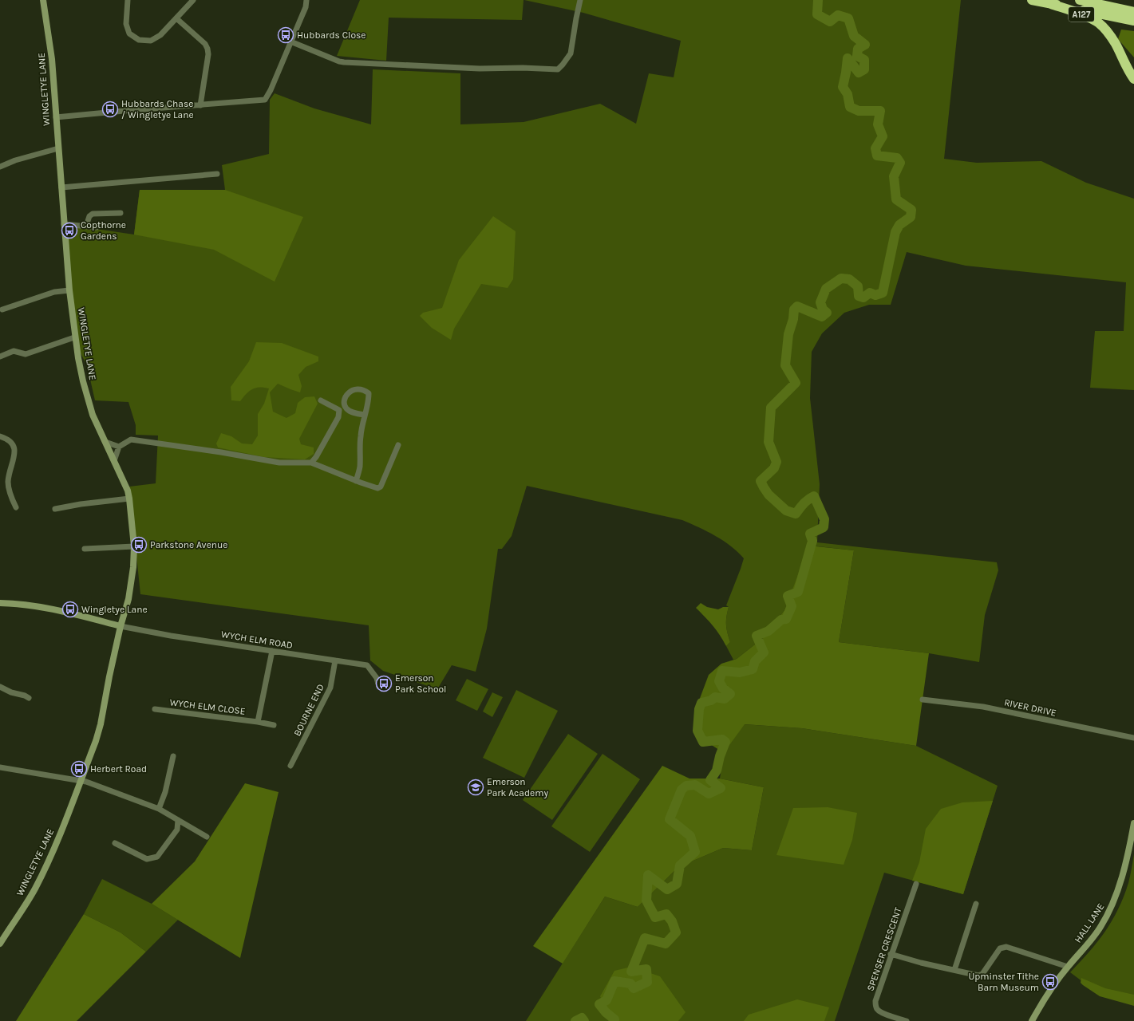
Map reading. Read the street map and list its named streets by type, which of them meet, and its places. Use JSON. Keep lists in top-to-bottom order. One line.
{"streets":{"highway":["A127"],"street":["WINGLETYE LANE","WYCH ELM ROAD","WYCH ELM CLOSE","RIVER DRIVE","BOURNE END","HALL LANE","SPENSER CRESCENT"]},"crossings":[["WINGLETYE LANE","WYCH ELM ROAD"],["WYCH ELM ROAD","WYCH ELM CLOSE"],["WYCH ELM ROAD","BOURNE END"]],"places":{"bus stop":["Hubbards Close","Hubbards Chase / Wingletye Lane","Copthorne Gardens","Parkstone Avenue","Wingletye Lane","Emerson Park School","Herbert Road","Upminster Tithe Barn Museum"],"school or university":["Emerson Park Academy"]}}
